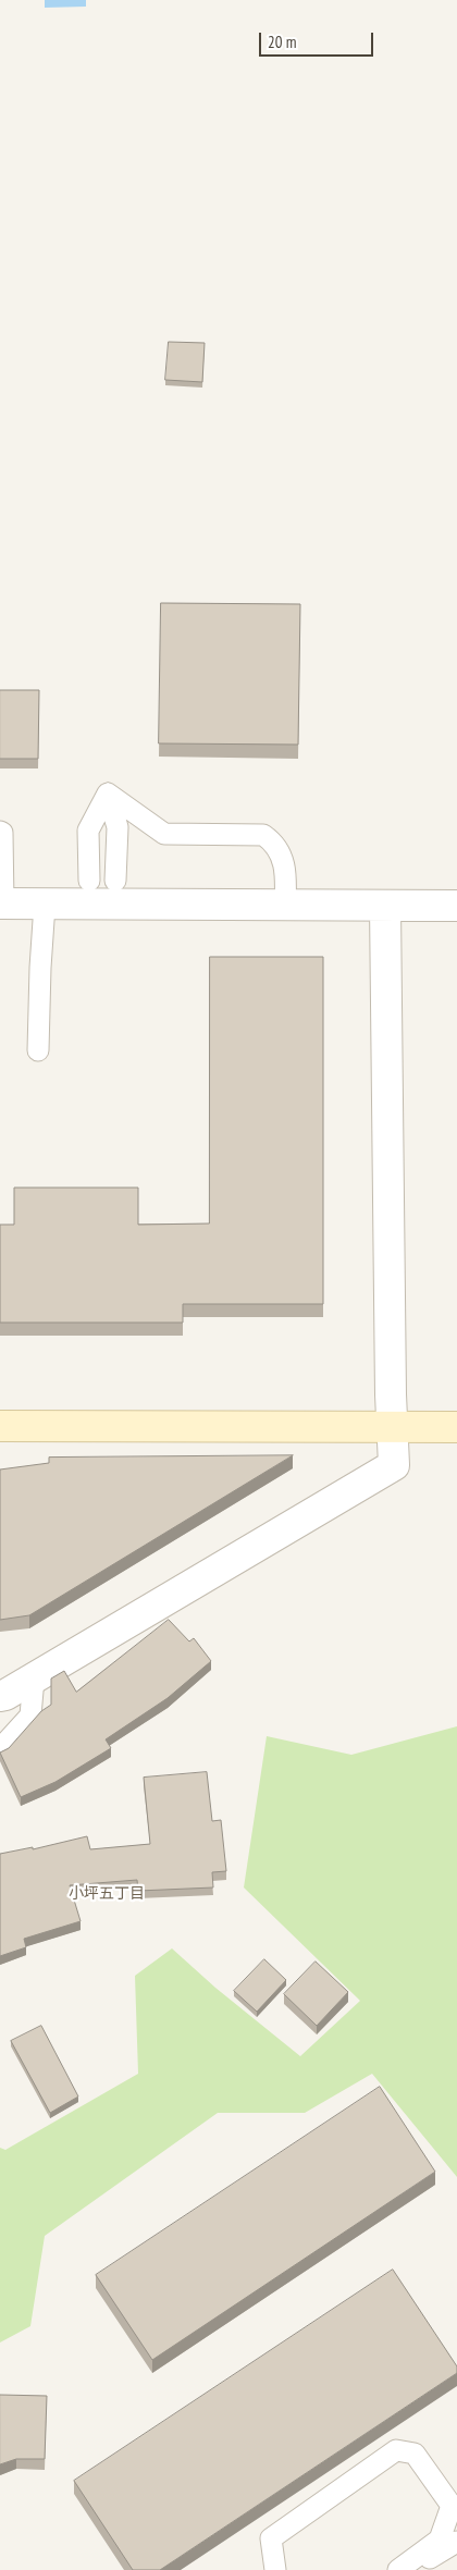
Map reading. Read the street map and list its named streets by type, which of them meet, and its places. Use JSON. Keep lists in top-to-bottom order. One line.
{"districts":["小坪五丁目"],"scale_bar":"20 m"}
